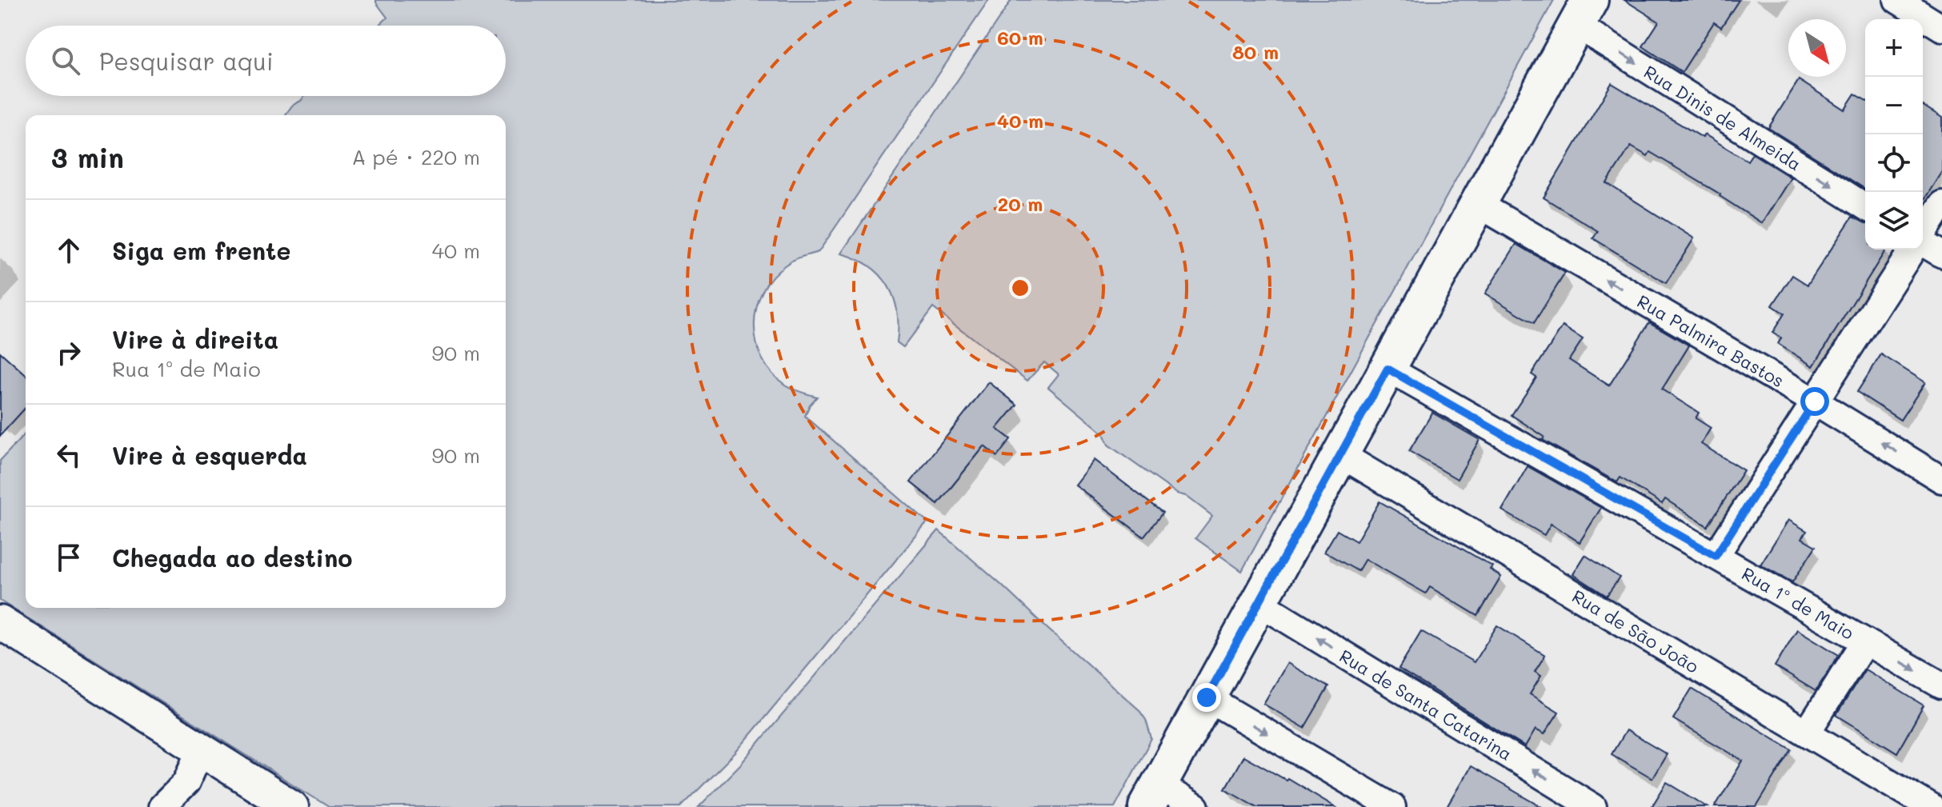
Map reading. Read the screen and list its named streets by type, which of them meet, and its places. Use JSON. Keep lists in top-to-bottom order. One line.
{"streets":{"street":["Rua Dinis de Almeida","Rua Palmira Bastos","Rua 1º de Maio","Rua de São João","Rua de Santa Catarina"]},"one_way":["Rua Dinis de Almeida","Rua Palmira Bastos"],"north":"bottom right","page":{"map_buttons":["+","−"],"search":"Pesquisar aqui","heading":["3 min","A pé · 220 m"],"list":[["Siga em frente","40 m"],["Vire à direita","Rua 1º de Maio","90 m"],["Vire à esquerda","90 m"],"Chegada ao destino"]},"rings":["60 m","80 m","40 m","20 m"]}
